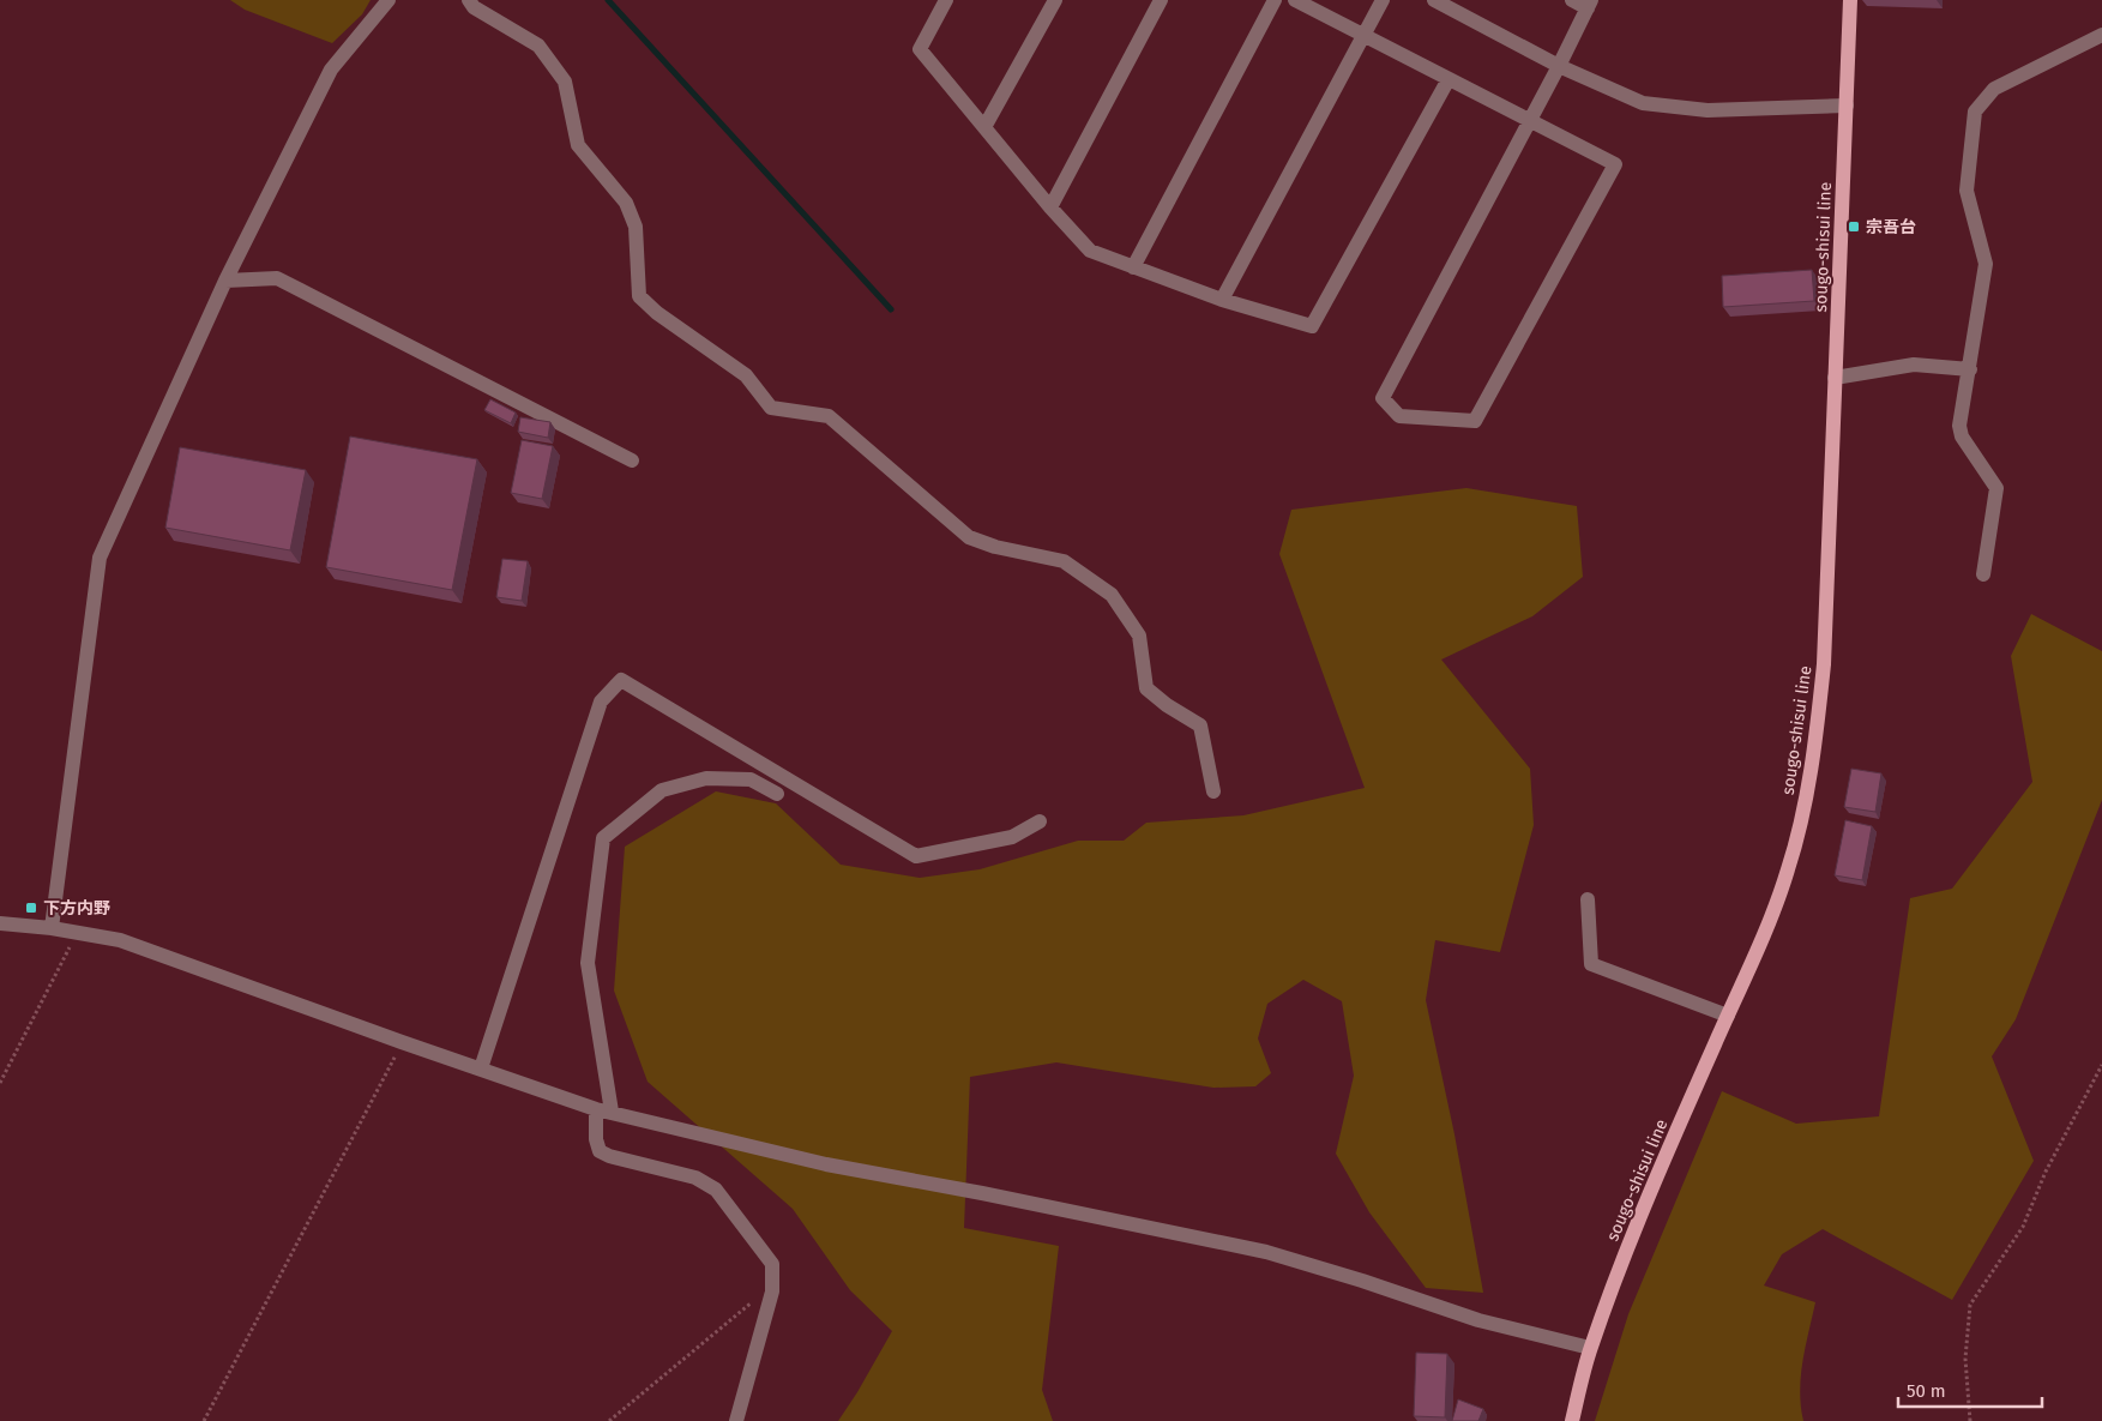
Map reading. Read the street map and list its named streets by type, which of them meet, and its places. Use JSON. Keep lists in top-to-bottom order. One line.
{"streets":{"main road":["sougo-shisui line"]},"places":{"transit":["宗吾台","下方内野"]},"scale_bar":"50 m"}
